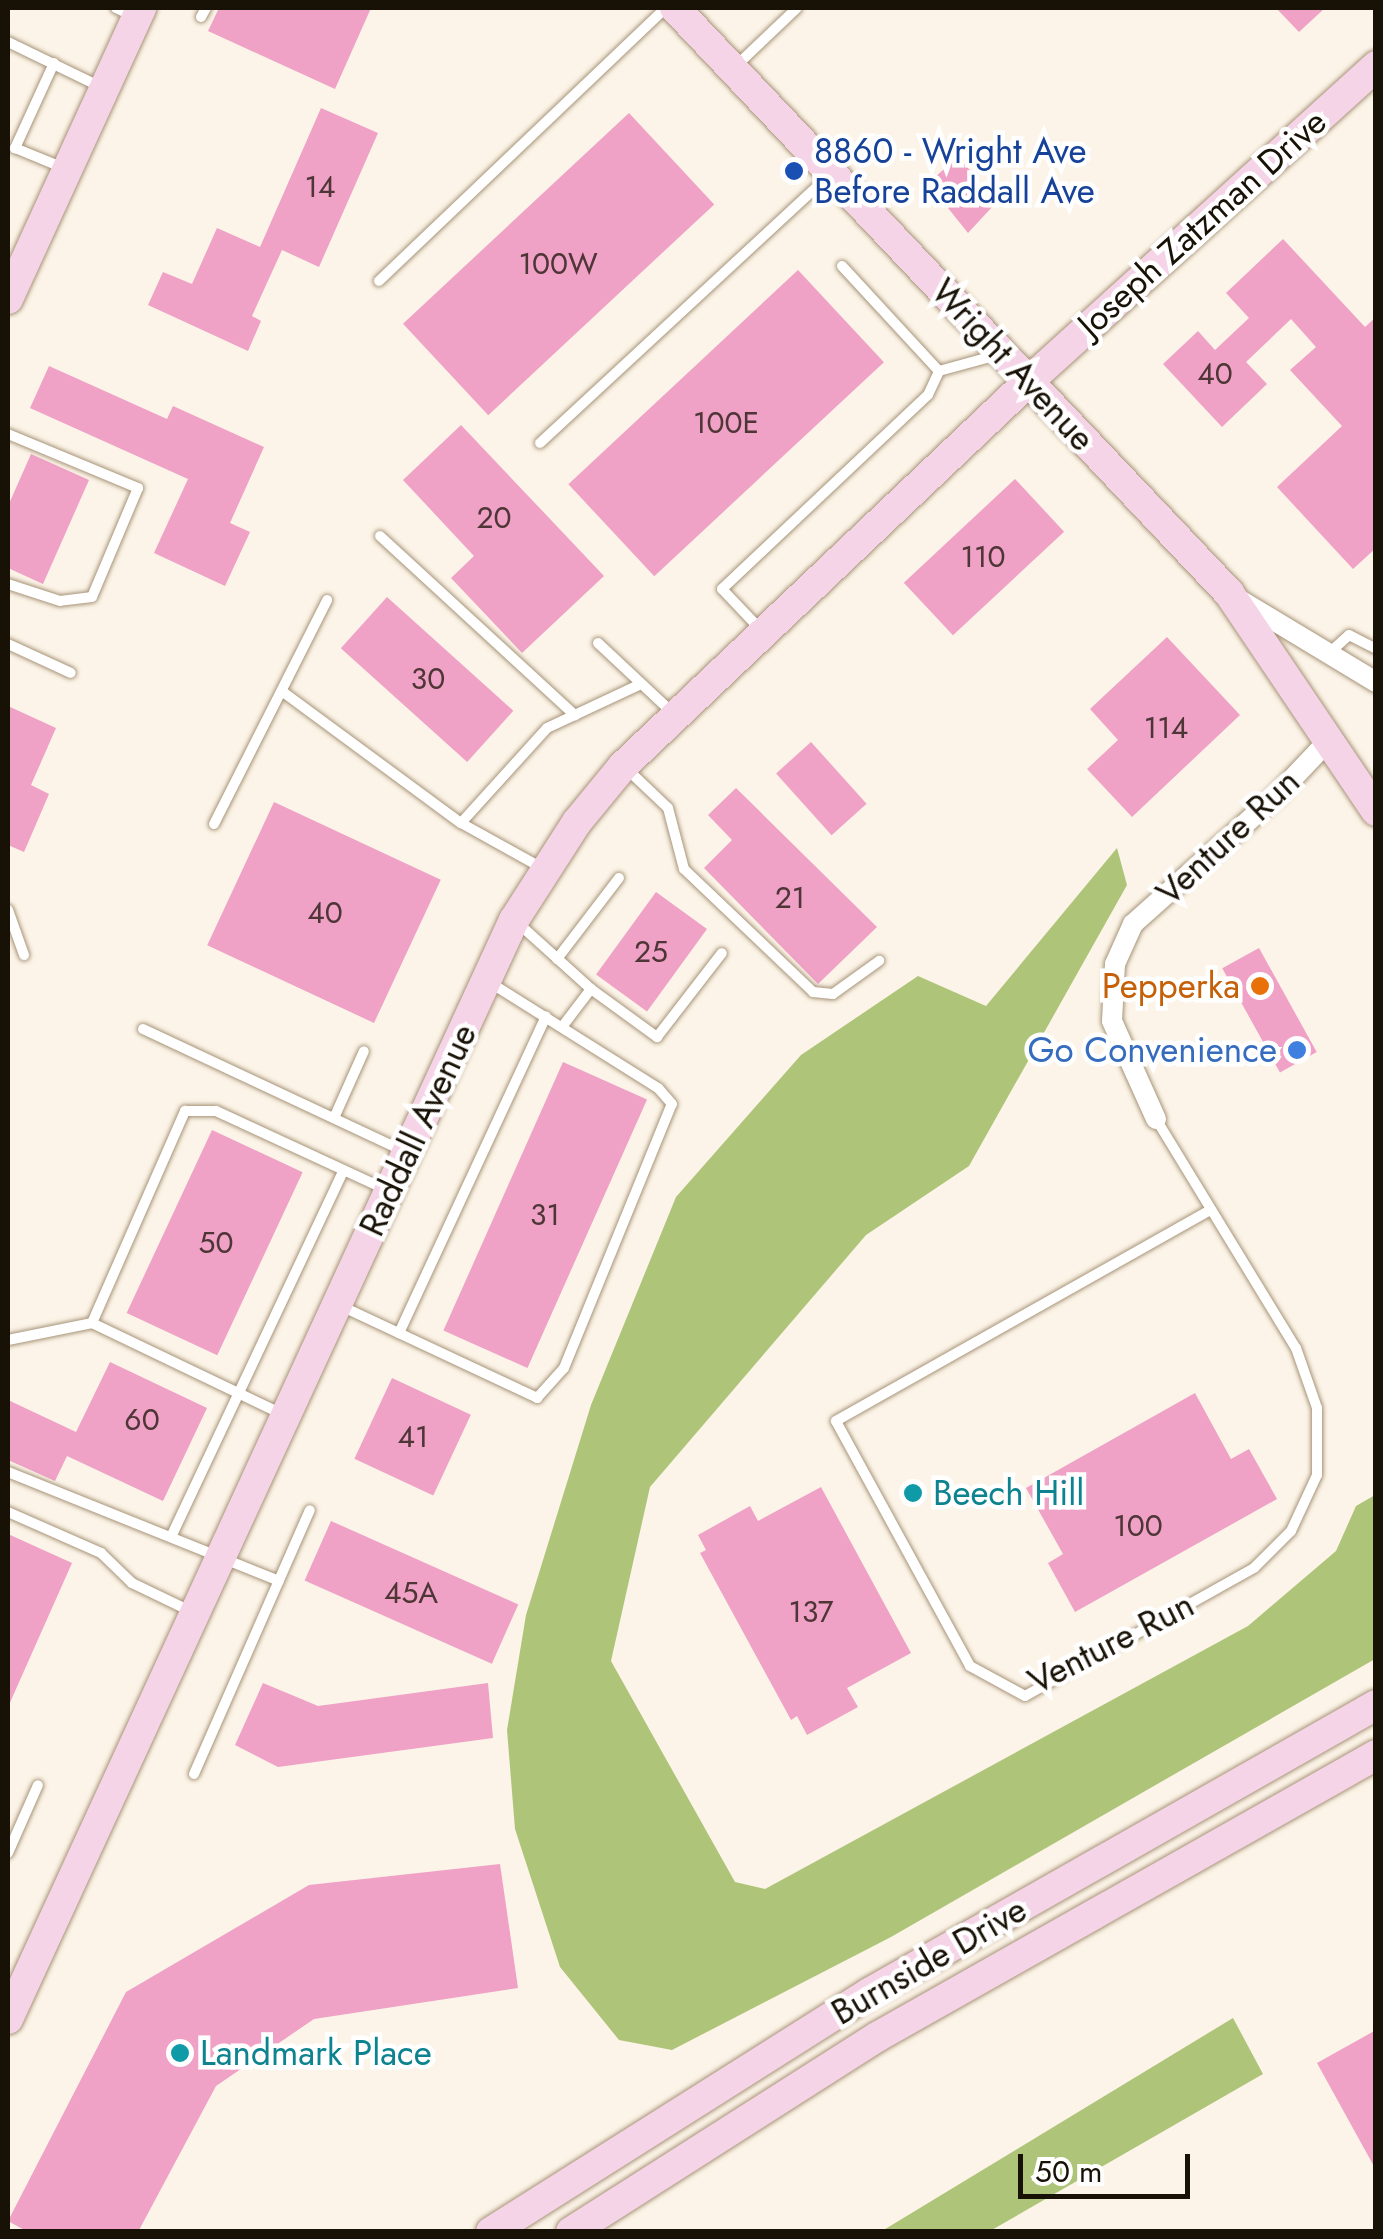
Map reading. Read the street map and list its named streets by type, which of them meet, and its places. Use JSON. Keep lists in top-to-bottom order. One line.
{"streets":{"main road":["Joseph Zatzman Drive","Wright Avenue","Raddall Avenue","Burnside Drive"],"street":["Venture Run"]},"crossings":[["Joseph Zatzman Drive","Wright Avenue"],["Joseph Zatzman Drive","Raddall Avenue"],["Wright Avenue","Venture Run"],["Wright Avenue","Raddall Avenue"]],"places":["8860 - Wright Ave Before Raddall Ave","Pepperka","Go Convenience","Beech Hill","Landmark Place"],"house_numbers":["14","100W","40","100E","20","110","30","114","21","40","25","31","50","60","41","100","45A","137"],"scale_bar":"50 m"}
